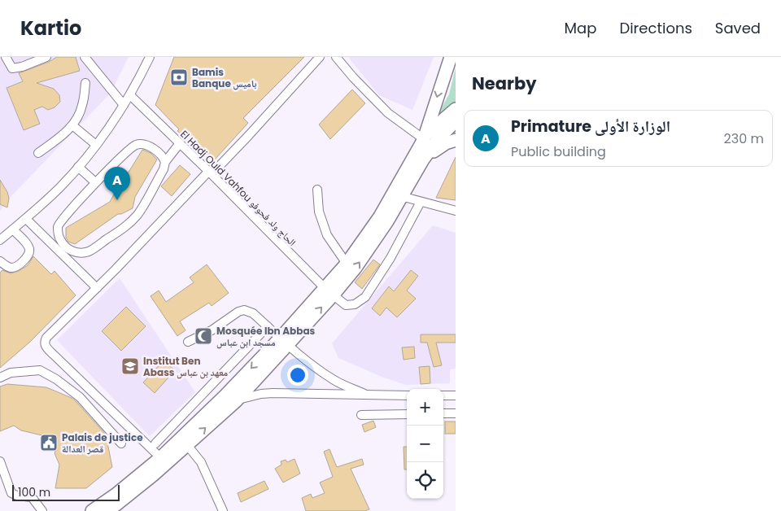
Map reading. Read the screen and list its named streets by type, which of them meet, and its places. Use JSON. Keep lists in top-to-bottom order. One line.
{"streets":{"street":["El Hadj Ould Vahfou الحاج ولد فحوفو"]},"places":{"bank":["Bamis Banque باميس"],"mosque":["Mosquée Ibn Abbas مسجد ابن عباس"],"school or university":["Institut Ben Abass معهد بن عباس"],"public building":["Palais de justice قصر العدالة"]},"scale_bar":"100 m","page":{"header":"Kartio","nav":["Map","Directions","Saved"],"heading":"Nearby","list":[{"mark":"A","name":"Primature الوزارة الأولى","note":"Public building","value":"230 m"}],"pins":"A","map_buttons":["+","−"],"scale":"100 m"}}
